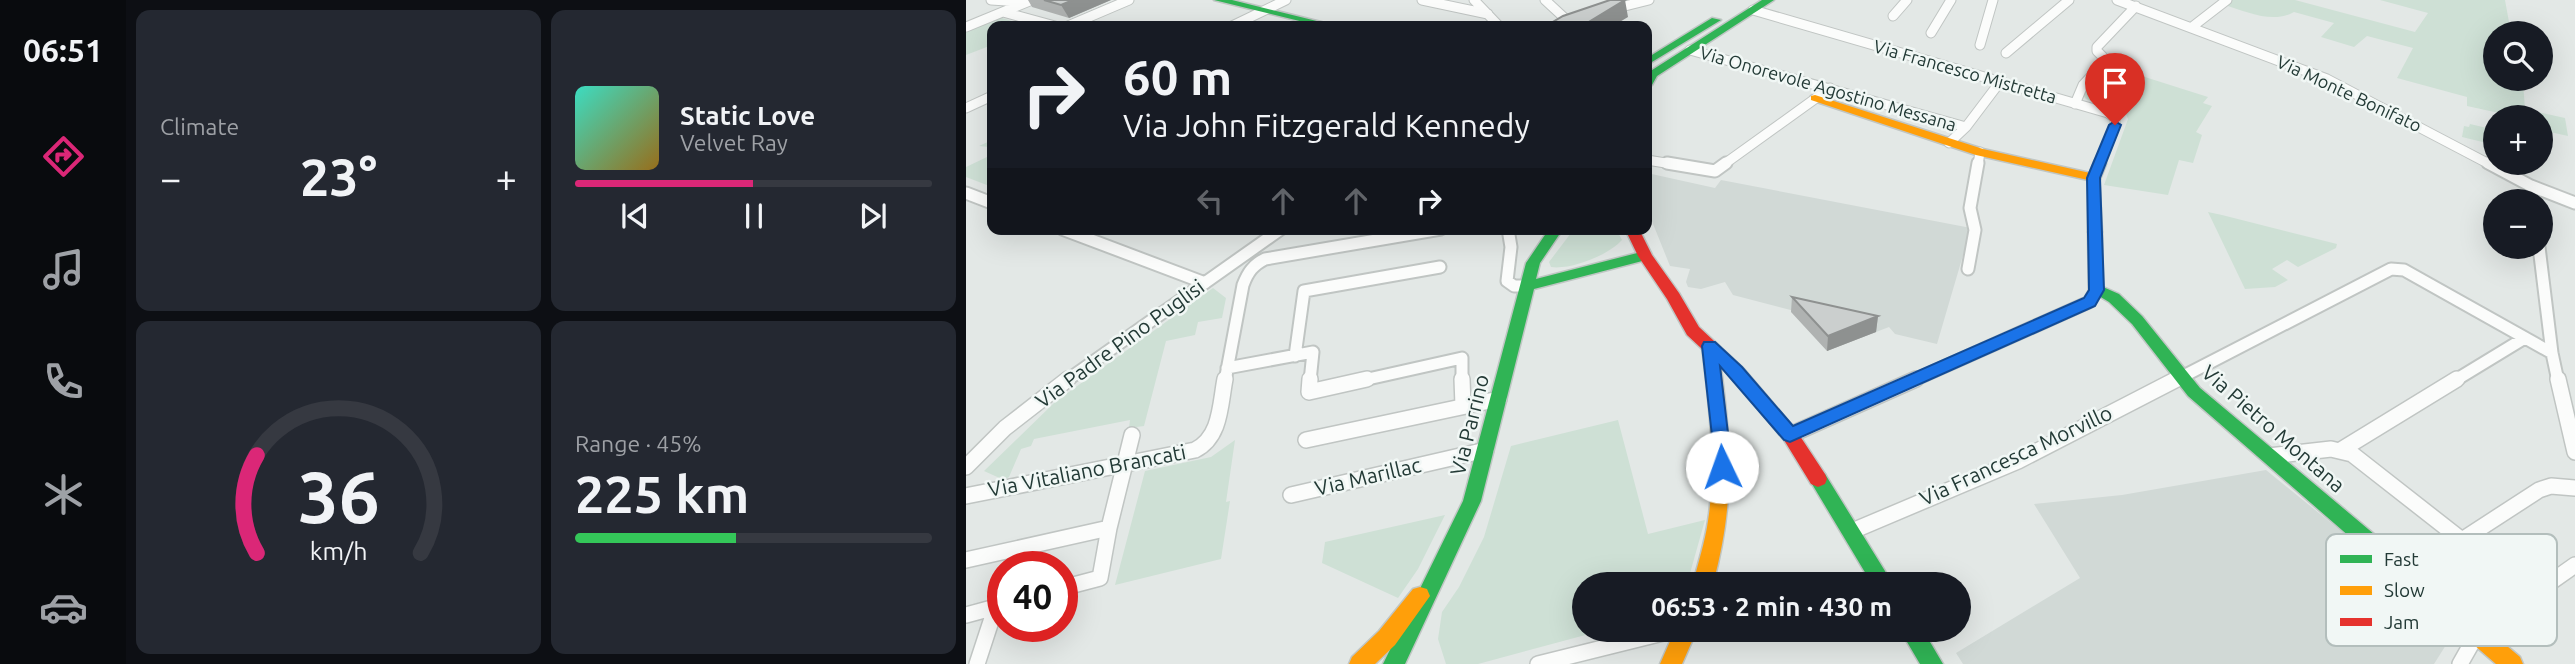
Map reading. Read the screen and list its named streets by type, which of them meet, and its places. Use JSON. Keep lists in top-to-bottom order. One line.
{"streets":{"street":["Via Francesco Mistretta","Via Onorevole Agostino Messana","Via Monte Bonifato","Via Padre Pino Puglisi","Via Parrino","Via Pietro Montana","Via Francesca Morvillo","Via Vitaliano Brancati","Via Marillac"]},"crossings":[["Via Parrino","Via Marillac"],["Via Pietro Montana","Via Francesca Morvillo"]],"legend":["Fast","Slow","Jam"],"page":{"tabs":"06:51","tile":["Climate",["Range · 45%","225 km"]],"map_buttons":["+","−"],"turn":["60 m","Via John Fitzgerald Kennedy"],"song":["Static Love","Velvet Ray"],"heat":["−","23°","+"],"limit":"40","trip":"06:53 · 2 min · 430 m","gauge":["36","km/h"]}}
